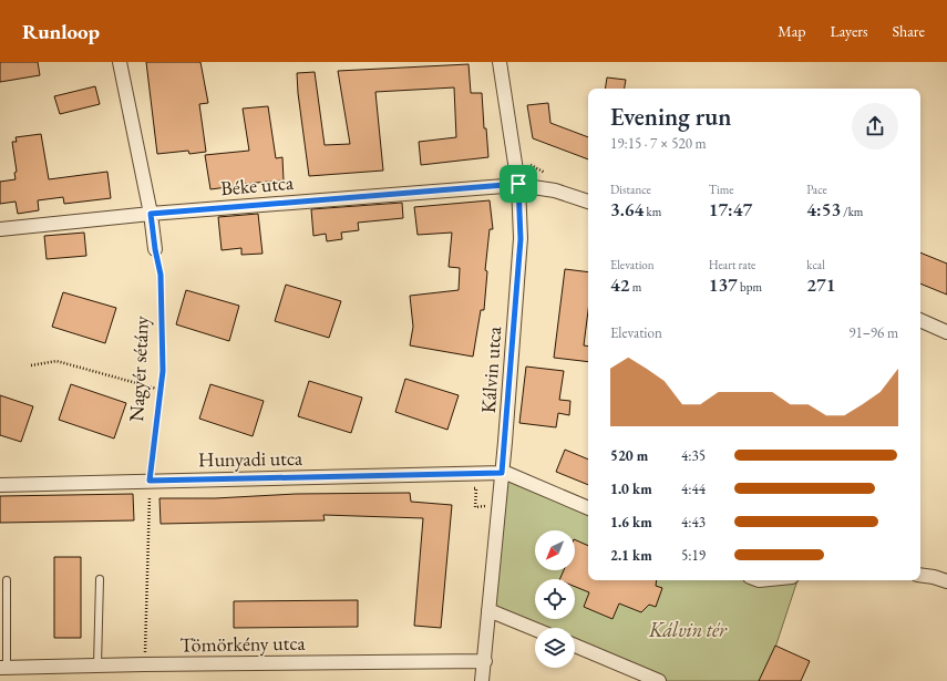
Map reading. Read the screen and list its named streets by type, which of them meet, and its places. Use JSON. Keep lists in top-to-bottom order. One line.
{"streets":{"street":["Béke utca","Kálvin utca","Hunyadi utca","Tömörkény utca"],"path":["Nagyér sétány"]},"crossings":[["Béke utca","Kálvin utca"],["Nagyér sétány","Hunyadi utca"],["Nagyér sétány","Tömörkény utca"],["Kálvin utca","Hunyadi utca"],["Kálvin utca","Tömörkény utca"]],"parks":["Kálvin tér"],"north":"bottom left","page":{"header":"Runloop","nav":["Map","Layers","Share"],"heading":["Evening run","19:15 · 7 × 520 m"],"stats":[["Distance","3.64 km"],["Time","17:47"],["Pace","4:53 /km"],["Elevation","42 m"],["Heart rate","137 bpm"],["kcal","271"]],"chart":["Elevation","91–96 m"],"list":[{"name":"520 m","note":"4:35"},{"name":"1.0 km","note":"4:44"},{"name":"1.6 km","note":"4:43"},{"name":"2.1 km","note":"5:19"}]}}
